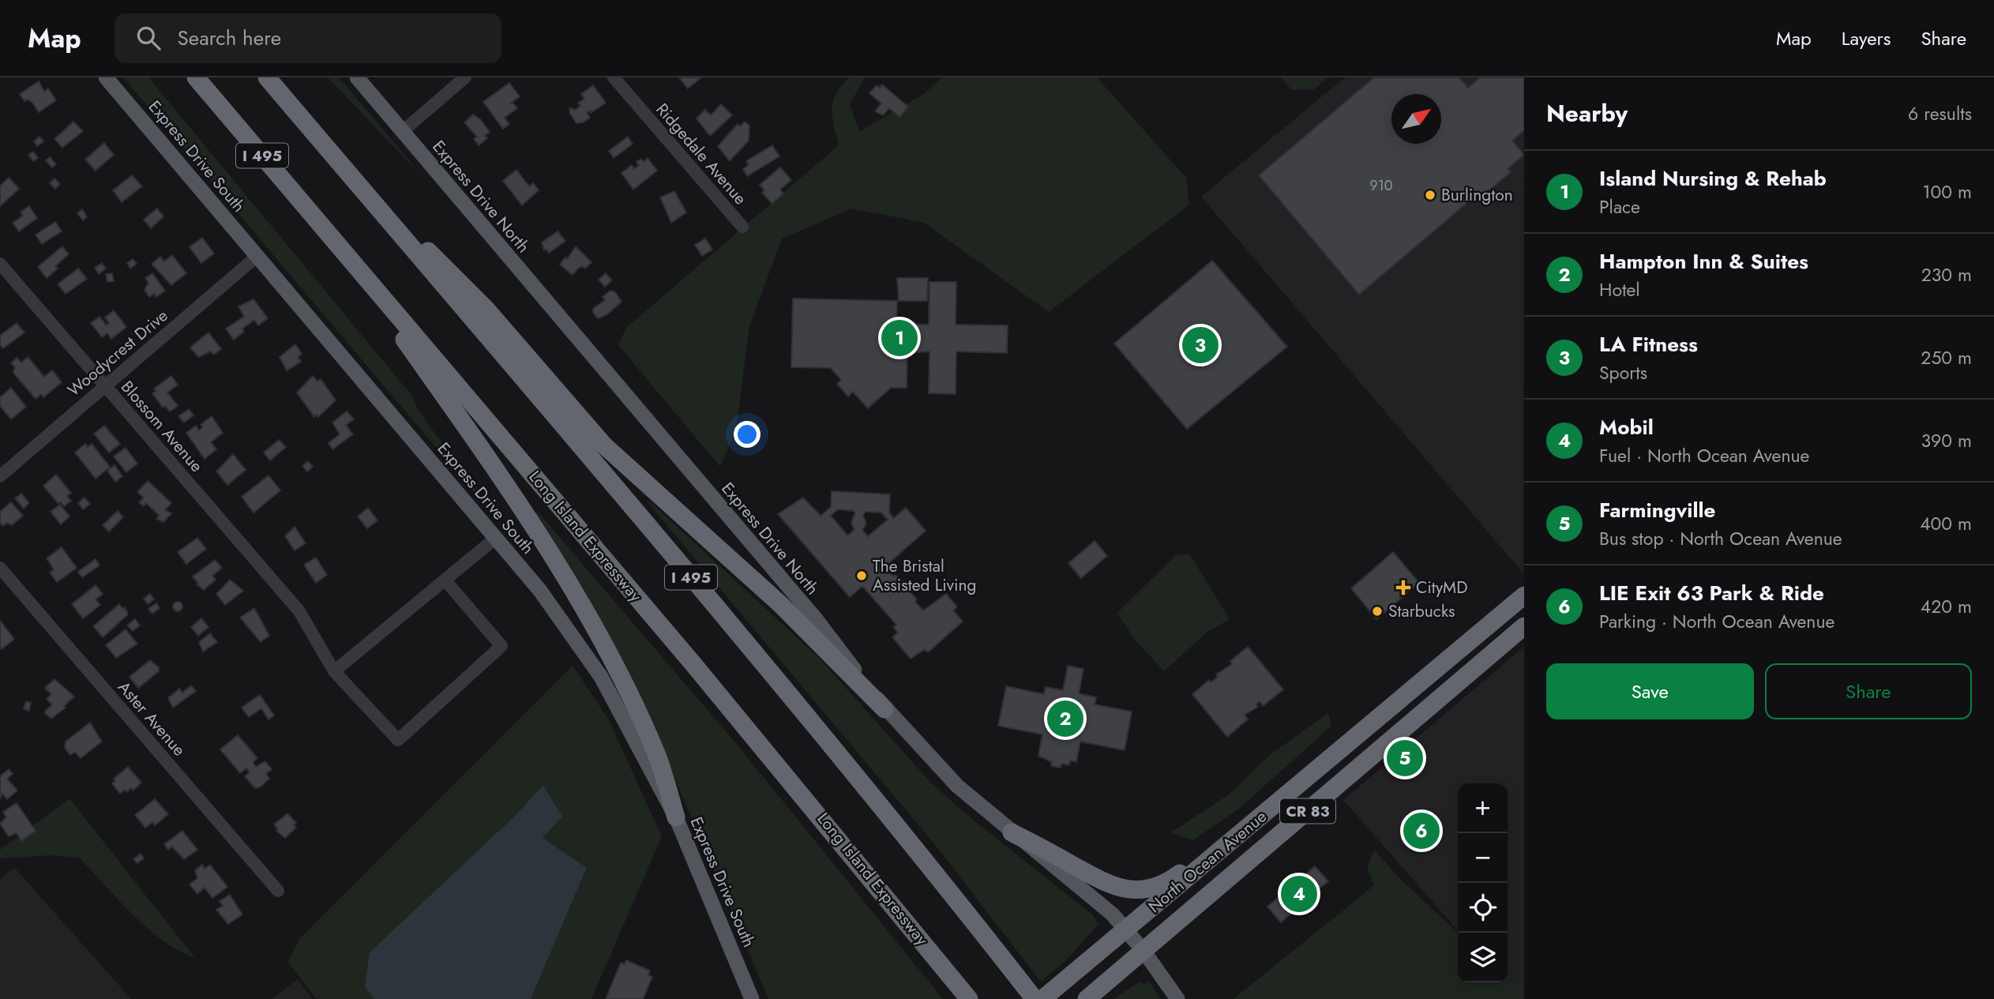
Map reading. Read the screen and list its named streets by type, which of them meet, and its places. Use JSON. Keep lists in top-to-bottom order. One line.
{"streets":{"highway":["I 495","Long Island Expressway","CR 83","North Ocean Avenue"],"main road":["Express Drive South","Express Drive North"],"street":["Ridgedale Avenue","Woodycrest Drive","Blossom Avenue","Aster Avenue"]},"crossings":[["Express Drive South","Woodycrest Drive"],["Express Drive North","North Ocean Avenue"],["Woodycrest Drive","Blossom Avenue"]],"places":{"other":["Burlington","The Bristal Assisted Living","Starbucks"],"health":["CityMD"]},"house_numbers":["910"],"north":"top right","page":{"header":"Map","search":"Search here","nav":["Map","Layers","Share"],"heading":["Nearby","6 results"],"list":[{"mark":"1","name":"Island Nursing & Rehab","note":"Place","value":"100 m"},{"mark":"2","name":"Hampton Inn & Suites","note":"Hotel","value":"230 m"},{"mark":"3","name":"LA Fitness","note":"Sports","value":"250 m"},{"mark":"4","name":"Mobil","note":"Fuel · North Ocean Avenue","value":"390 m"},{"mark":"5","name":"Farmingville","note":"Bus stop · North Ocean Avenue","value":"400 m"},{"mark":"6","name":"LIE Exit 63 Park & Ride","note":"Parking · North Ocean Avenue","value":"420 m"}],"pins":["1","3","2","5","6","4"],"buttons":["Save","Share"],"map_buttons":["+","−"]}}
